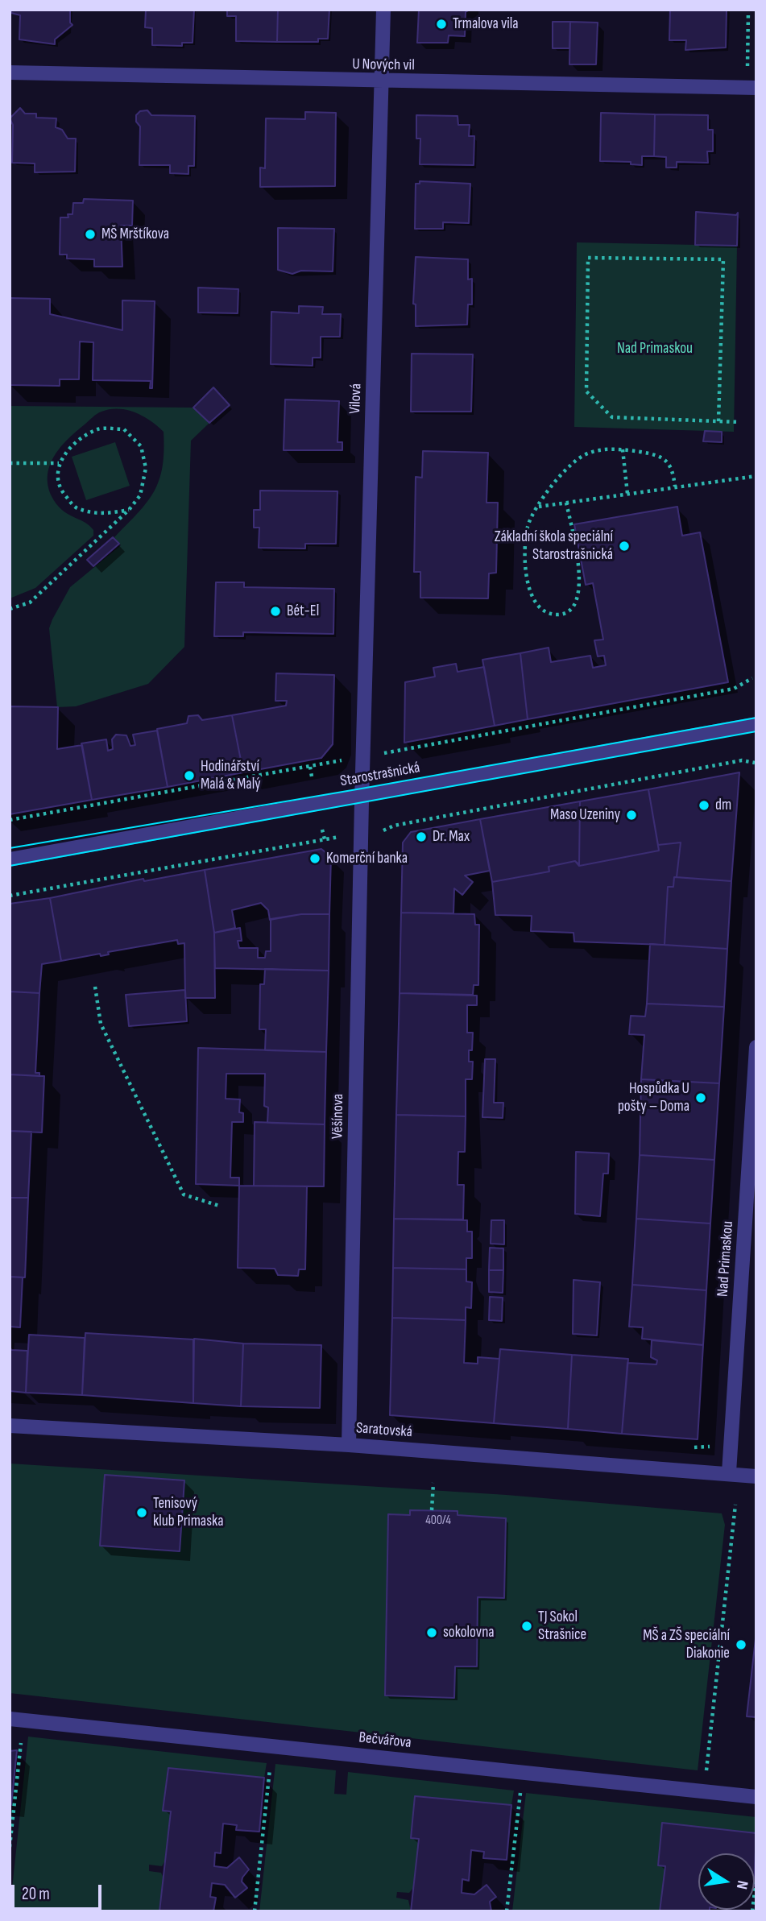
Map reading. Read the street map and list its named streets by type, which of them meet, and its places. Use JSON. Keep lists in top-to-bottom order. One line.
{"streets":{"street":["U Nových vil","Vilová","Starostrašnická","Věšínova","Nad Primaskou","Saratovská","Bečvářova"]},"crossings":[["U Nových vil","Vilová"],["Vilová","Starostrašnická"],["Vilová","Věšínova"],["Starostrašnická","Věšínova"],["Věšínova","Saratovská"],["Nad Primaskou","Saratovská"]],"parks":["Nad Primaskou"],"places":["Trmalova vila","MŠ Mrštíkova","Základní škola speciální Starostrašnická","Bét-El","Hodinářství Malá & Malý","dm","Maso Uzeniny","Dr. Max","Komerční banka","Hospůdka U pošty – Doma","Tenisový klub Primaska","TJ Sokol Strašnice","sokolovna","MŠ a ZŠ speciální Diakonie"],"house_numbers":["400/4"],"scale_bar":"20 m","north":"right"}
